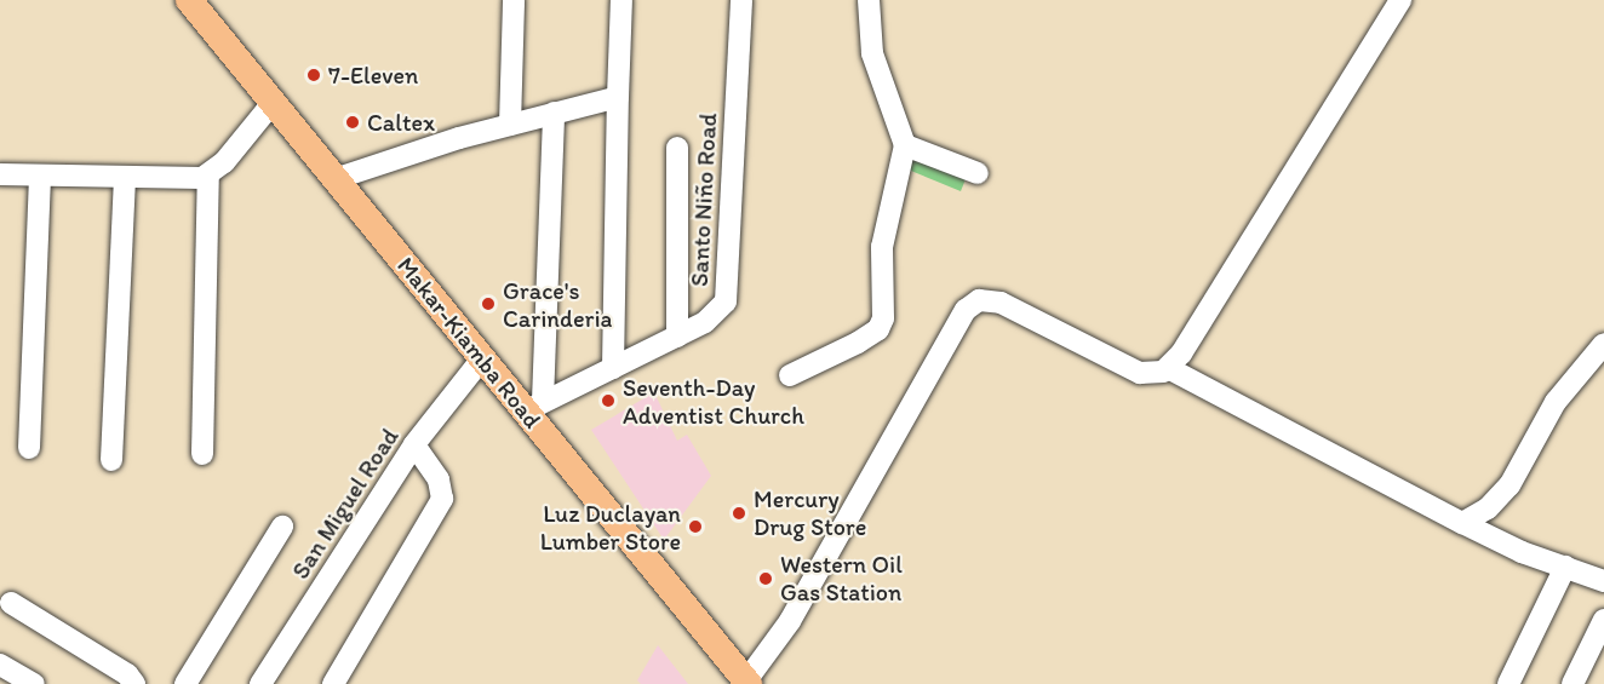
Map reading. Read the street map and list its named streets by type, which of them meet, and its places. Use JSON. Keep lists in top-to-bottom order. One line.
{"streets":{"main road":["Makar-Kiamba Road"],"street":["Santo Niño Road","San Miguel Road"]},"crossings":[["Santo Niño Road","Makar-Kiamba Road"],["Makar-Kiamba Road","San Miguel Road"]],"places":["7-Eleven","Caltex","Grace's Carinderia","Seventh-Day Adventist Church","Mercury Drug Store","Luz Duclayan Lumber Store","Western Oil Gas Station"]}
